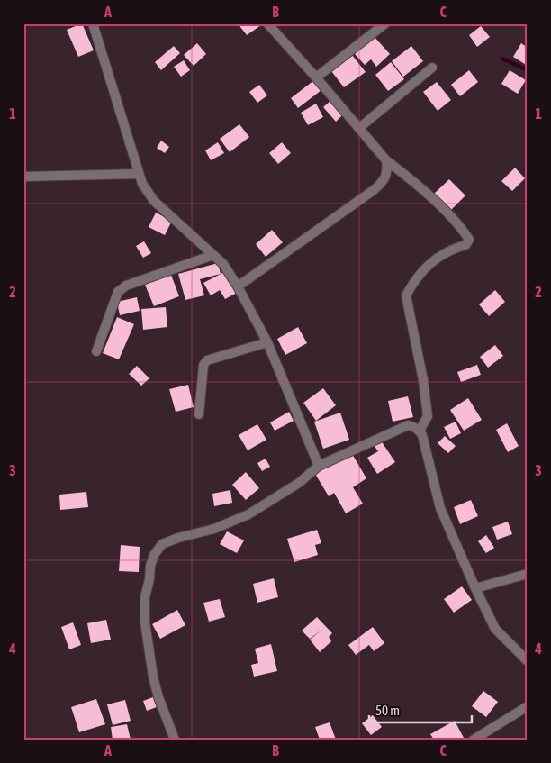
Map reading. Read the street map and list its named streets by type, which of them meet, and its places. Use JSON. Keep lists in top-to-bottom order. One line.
{"scale_bar":"50 m","grid":{"columns":["A","B","C"],"rows":["1","2","3","4"]}}
